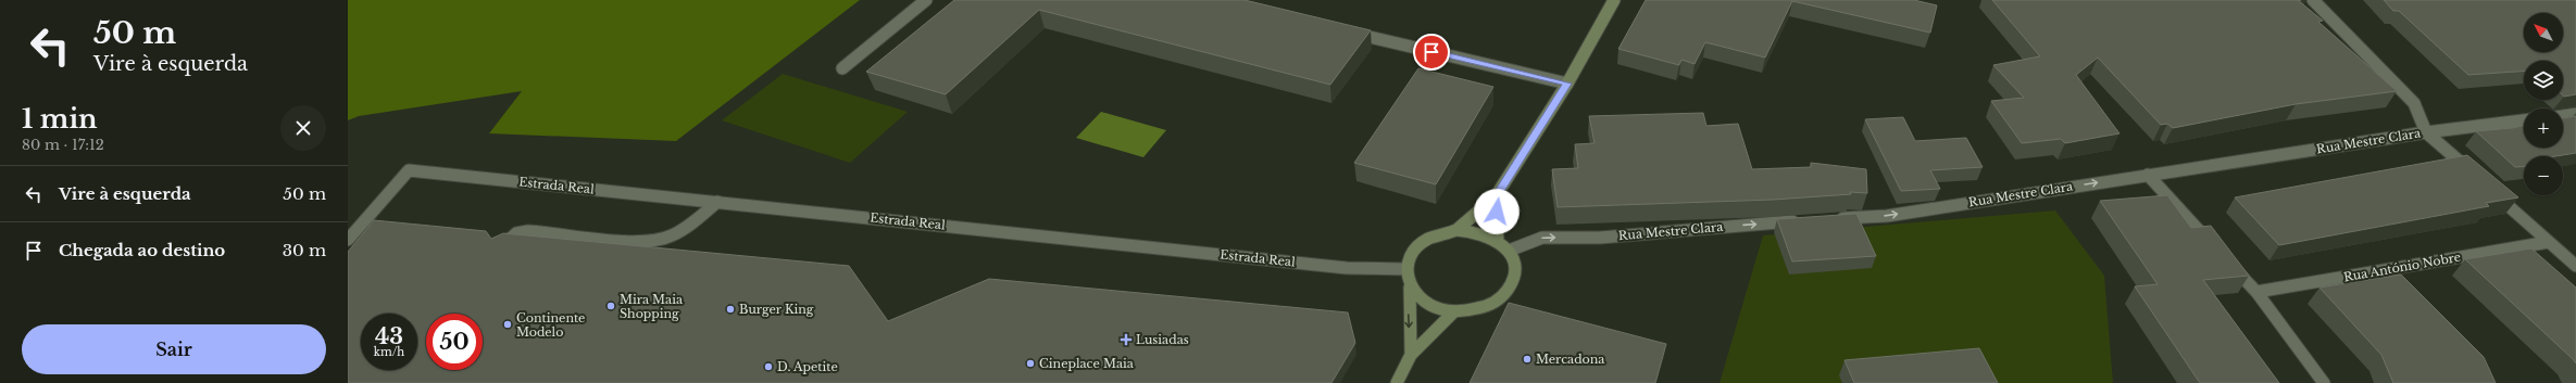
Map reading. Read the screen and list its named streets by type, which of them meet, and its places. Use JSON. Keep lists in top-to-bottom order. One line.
{"streets":{"street":["Rua Mestre Clara","Estrada Real","Rua António Nobre"]},"crossings":[["Rua Mestre Clara","Estrada Real"]],"one_way":["Rua Mestre Clara"],"places":{"other":["Mira Maia Shopping","Burger King","Continente Modelo","Mercadona","Cineplace Maia","D. Apetite"],"health":["Lusiadas"]},"north":"top left","page":{"turn":["50 m","Vire à esquerda"],"map_buttons":["+","−"],"heading":["1 min","80 m · 17:12"],"list":[{"name":"Vire à esquerda","value":"50 m"},{"name":"Chegada ao destino","value":"30 m"}],"speed":"43 km/h","limit":"50","buttons":"Sair"}}
